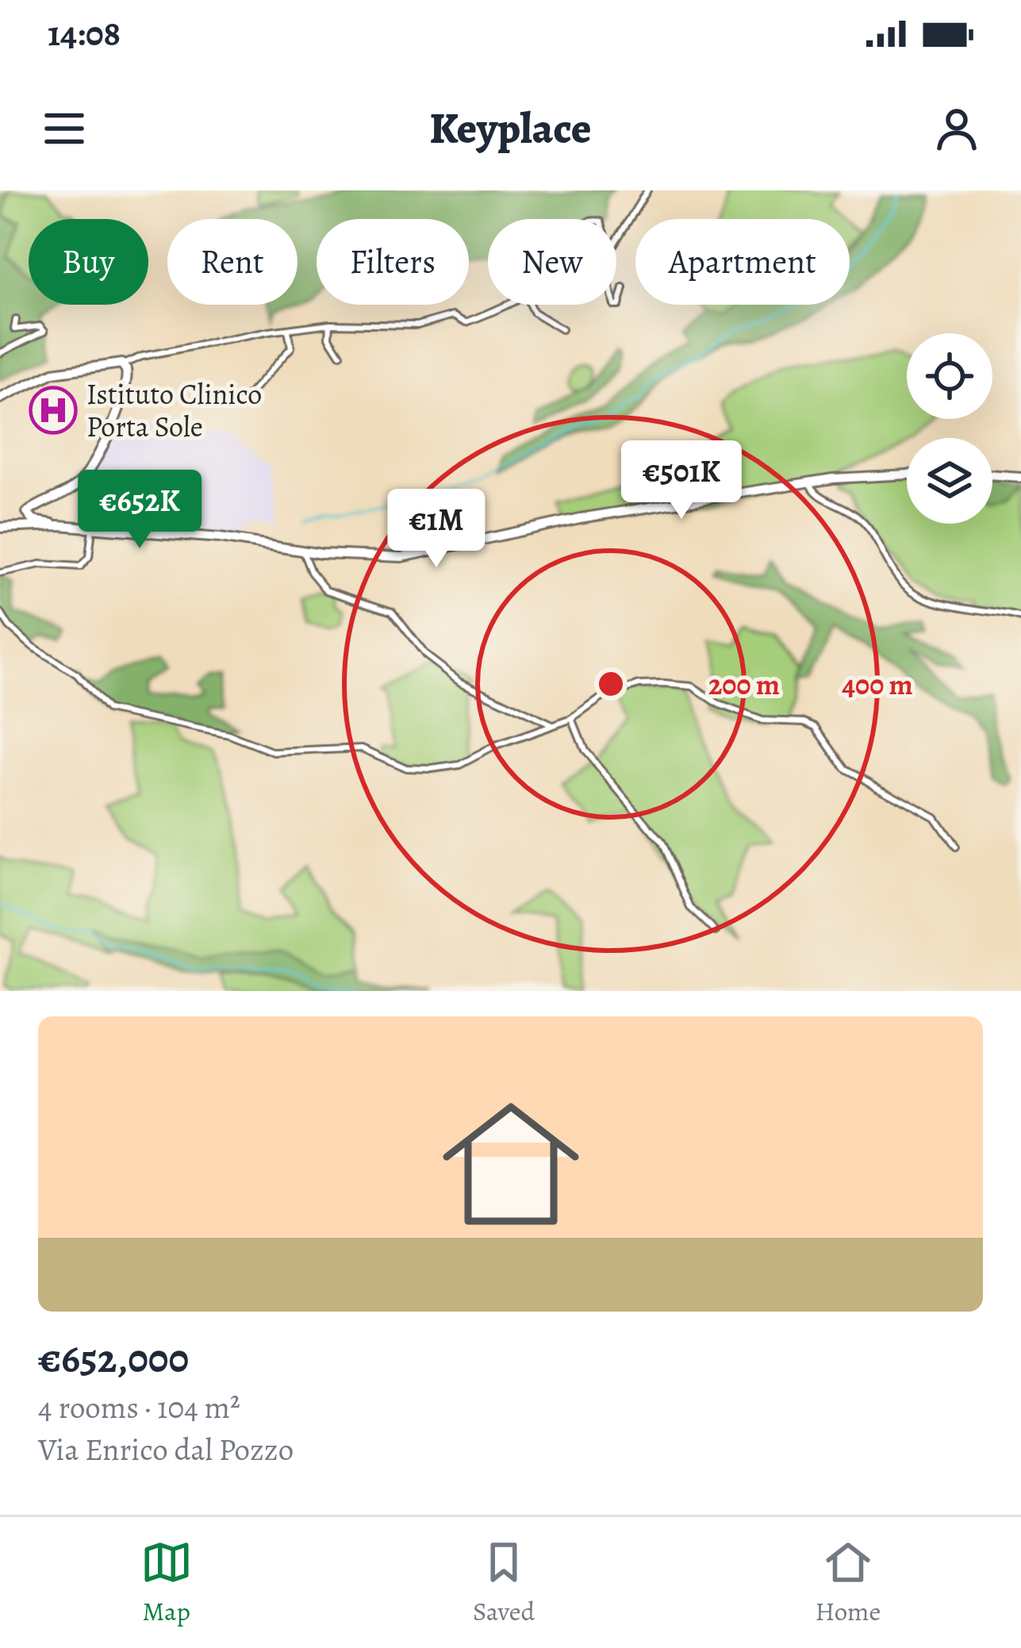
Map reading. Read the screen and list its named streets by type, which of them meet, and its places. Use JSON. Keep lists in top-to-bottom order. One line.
{"places":{"hospital":["Istituto Clinico Porta Sole"]},"page":{"status":"14:08","header":"Keyplace","chip":["Buy","Rent","Filters","New","Apartment"],"price":["€501K","€652K","€1M"],"list":[{"name":"€652,000","note":"4 rooms · 104 m² · Via Enrico dal Pozzo"}],"tabs":["Map","Saved","Home"]},"rings":["200 m","400 m"]}
